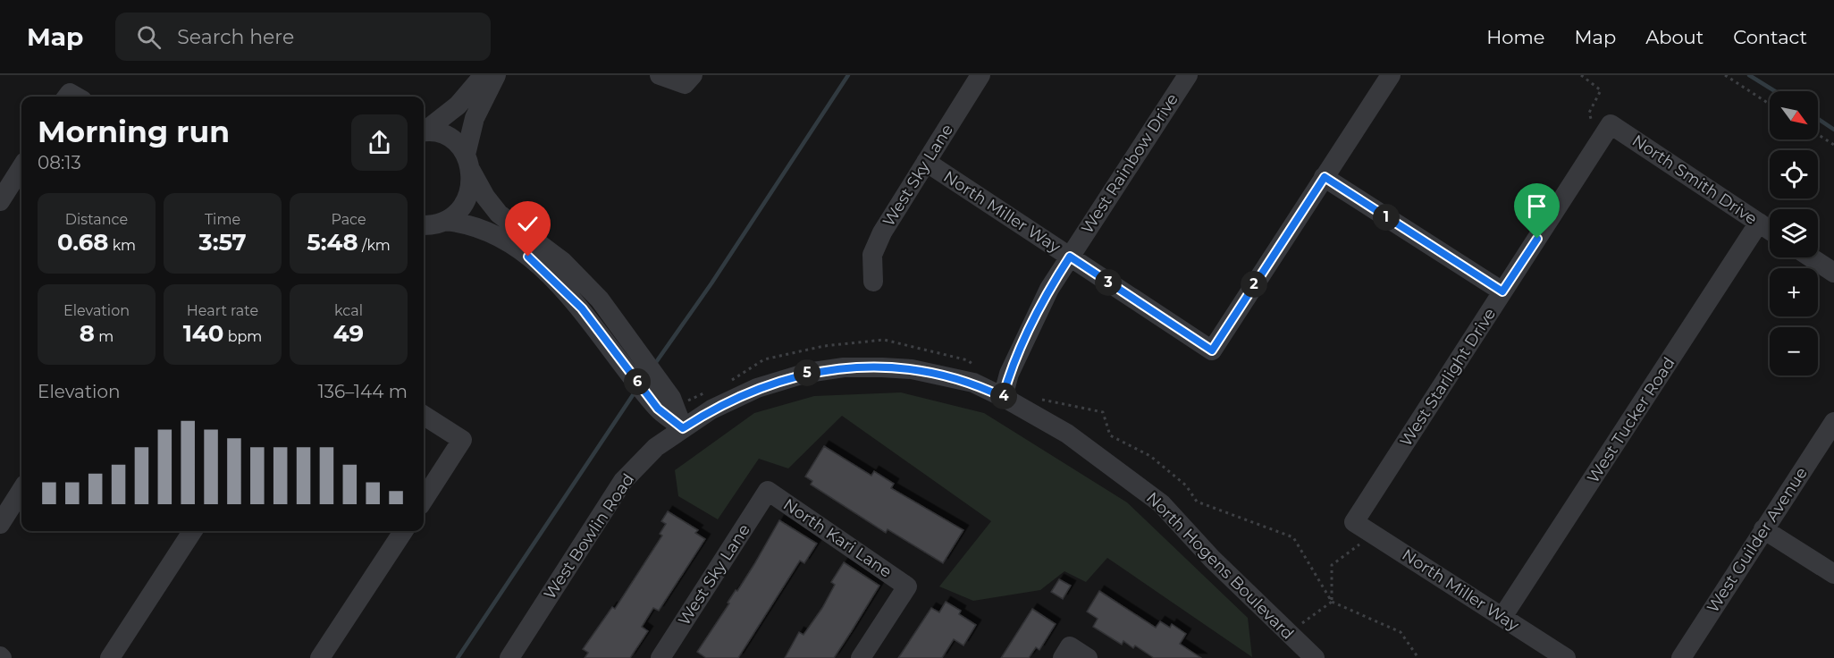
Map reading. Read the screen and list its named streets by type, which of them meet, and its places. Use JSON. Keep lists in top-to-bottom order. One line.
{"streets":{"street":["West Rainbow Drive","West Sky Lane","North Smith Drive","North Miller Way","West Starlight Drive","West Tucker Road","West Bowlin Road","North Kari Lane","West Guilder Avenue","North Hogens Boulevard"]},"crossings":[["West Rainbow Drive","North Miller Way"],["West Rainbow Drive","North Hogens Boulevard"],["West Sky Lane","North Miller Way"],["West Sky Lane","North Kari Lane"],["North Smith Drive","West Starlight Drive"],["North Smith Drive","West Tucker Road"],["North Miller Way","West Starlight Drive"],["North Miller Way","West Tucker Road"],["West Bowlin Road","North Hogens Boulevard"]],"north":"bottom right","page":{"header":"Map","search":"Search here","nav":["Home","Map","About","Contact"],"map_buttons":["+","−"],"heading":["Morning run","08:13"],"stats":[["Distance","0.68 km"],["Time","3:57"],["Pace","5:48 /km"],["Elevation","8 m"],["Heart rate","140 bpm"],["kcal","49"]],"pins":["1","3","2","5","6","4"],"chart":["Elevation","136–144 m"]}}
